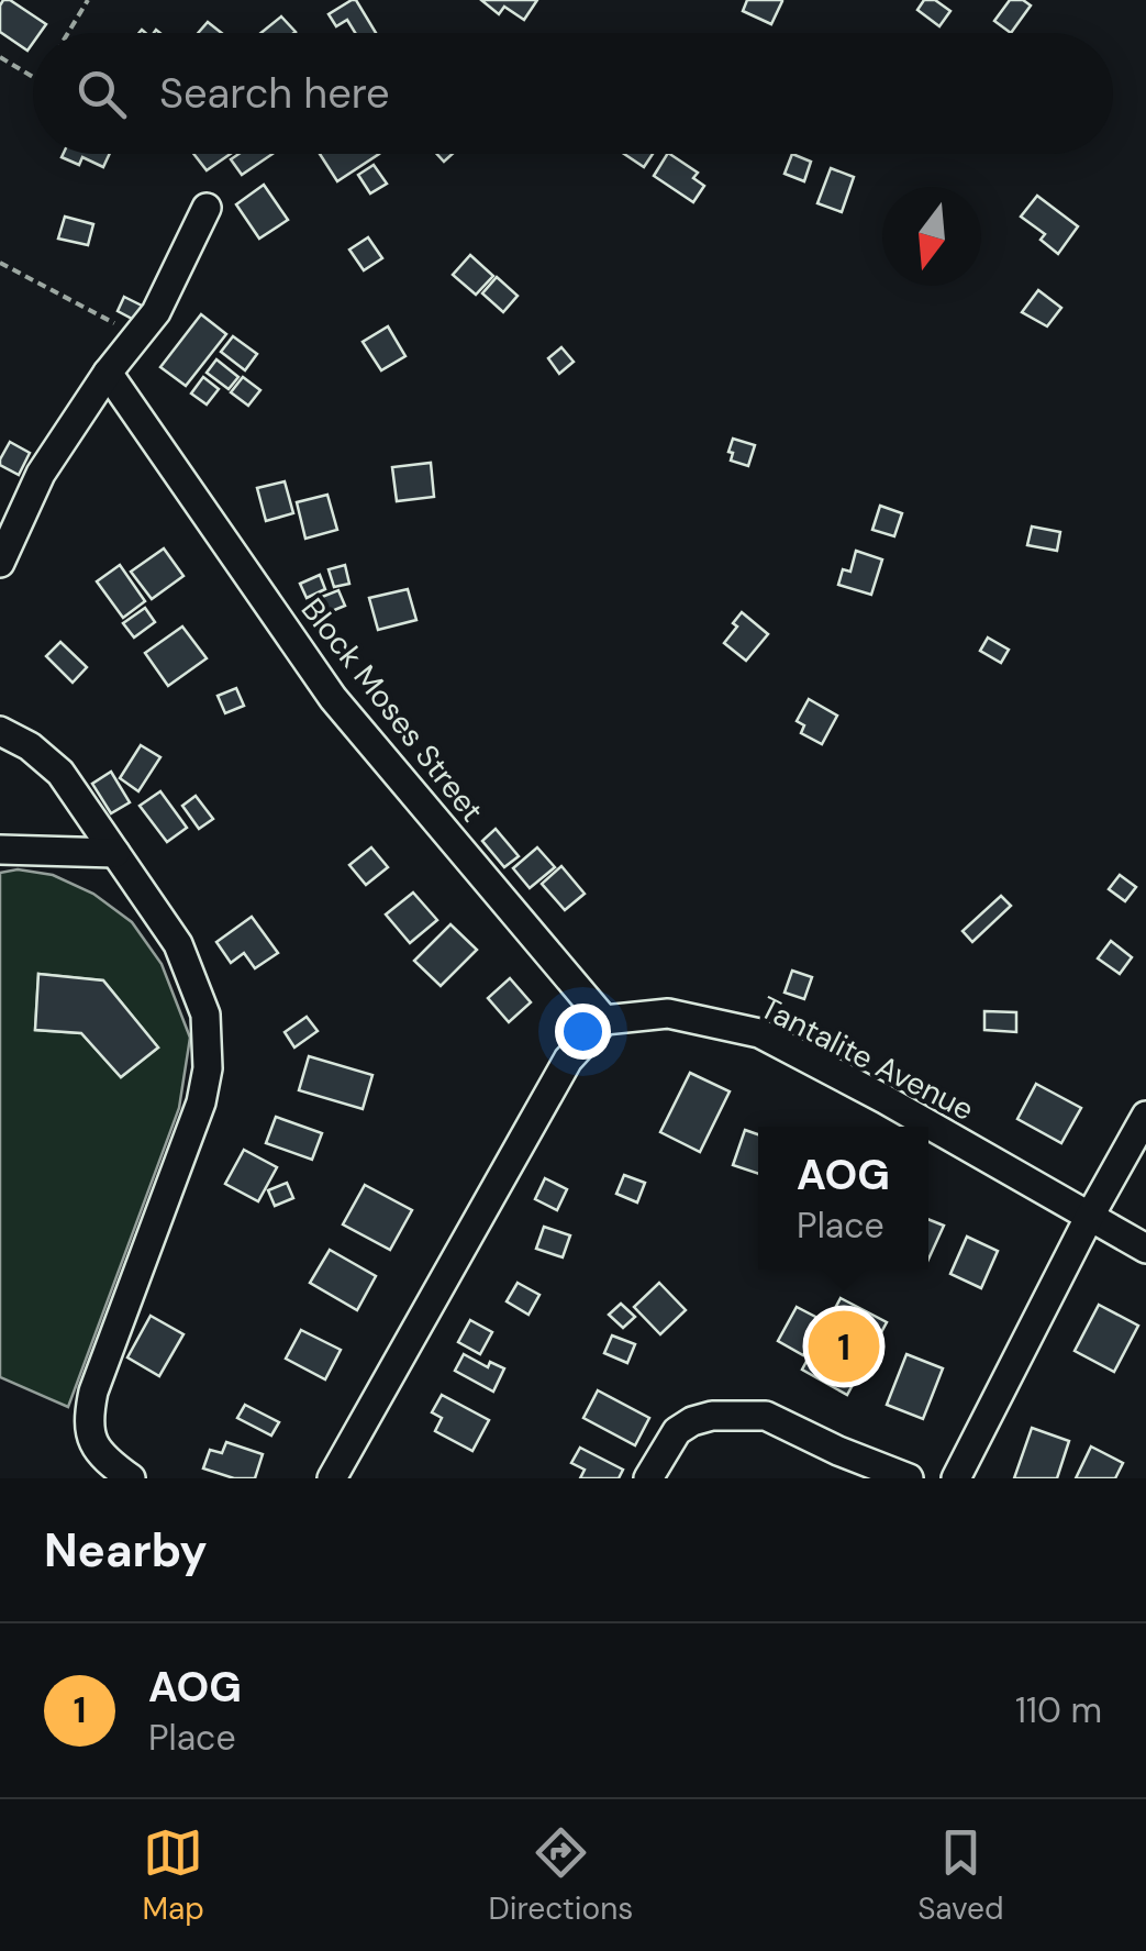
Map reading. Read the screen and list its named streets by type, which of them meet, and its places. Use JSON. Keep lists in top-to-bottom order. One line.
{"streets":{"street":["Block Moses Street","Tantalite Avenue"]},"crossings":[["Block Moses Street","Tantalite Avenue"]],"north":"bottom","page":{"search":"Search here","popup":["AOG","Place"],"pins":"1","heading":"Nearby","list":[{"mark":"1","name":"AOG","note":"Place","value":"110 m"}],"nav":["Map","Directions","Saved"]}}
